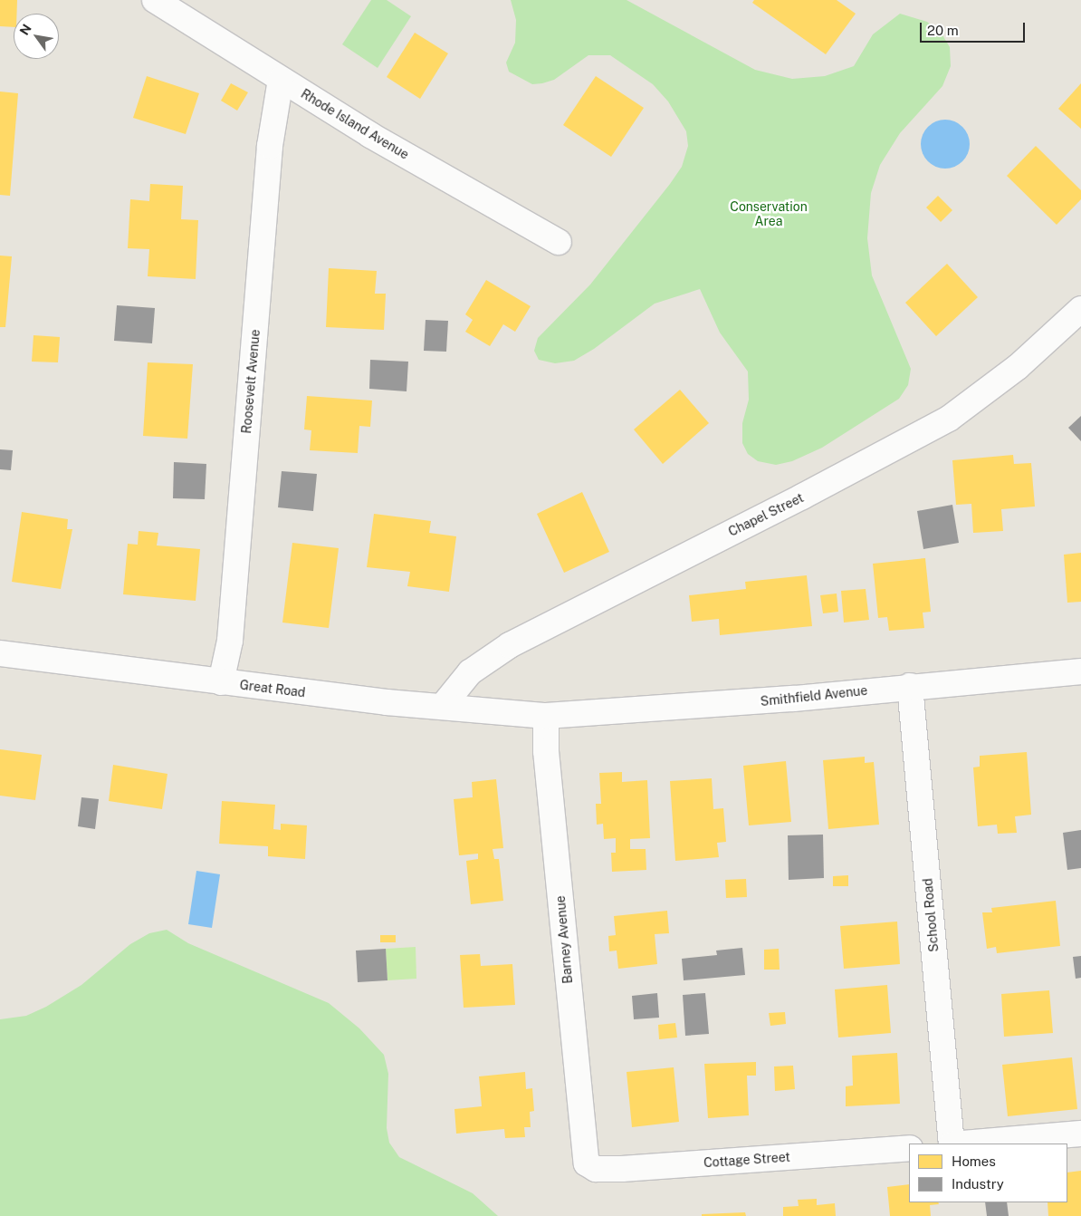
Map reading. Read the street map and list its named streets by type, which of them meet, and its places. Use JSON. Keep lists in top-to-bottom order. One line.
{"streets":{"street":["Rhode Island Avenue","Roosevelt Avenue","Chapel Street","Great Road","Smithfield Avenue","School Road","Barney Avenue","Cottage Street"]},"crossings":[["Rhode Island Avenue","Roosevelt Avenue"],["Roosevelt Avenue","Great Road"],["Chapel Street","Great Road"],["Great Road","Smithfield Avenue"],["Great Road","Barney Avenue"],["Smithfield Avenue","School Road"],["Smithfield Avenue","Barney Avenue"],["Barney Avenue","Cottage Street"]],"parks":["Conservation Area"],"legend":["Homes","Industry"],"scale_bar":"20 m","north":"top left"}
